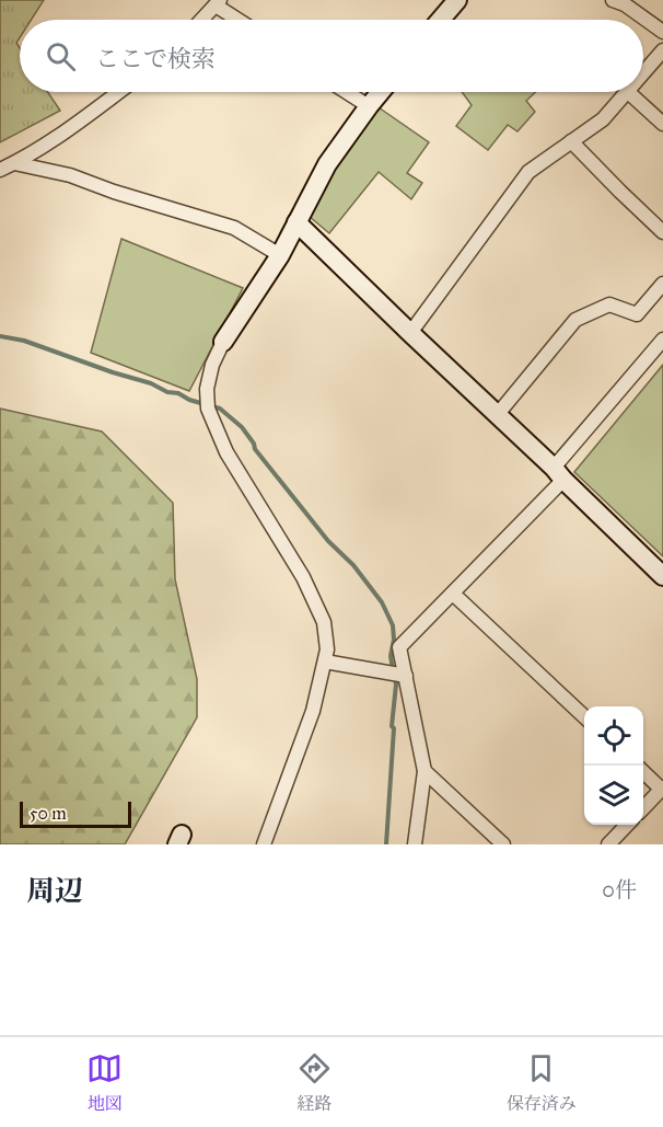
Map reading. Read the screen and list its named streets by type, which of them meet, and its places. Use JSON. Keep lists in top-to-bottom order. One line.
{"scale_bar":"50 m","page":{"search":"ここで検索","scale":"50 m","heading":["周辺","0件"],"nav":["地図","経路","保存済み"]}}
